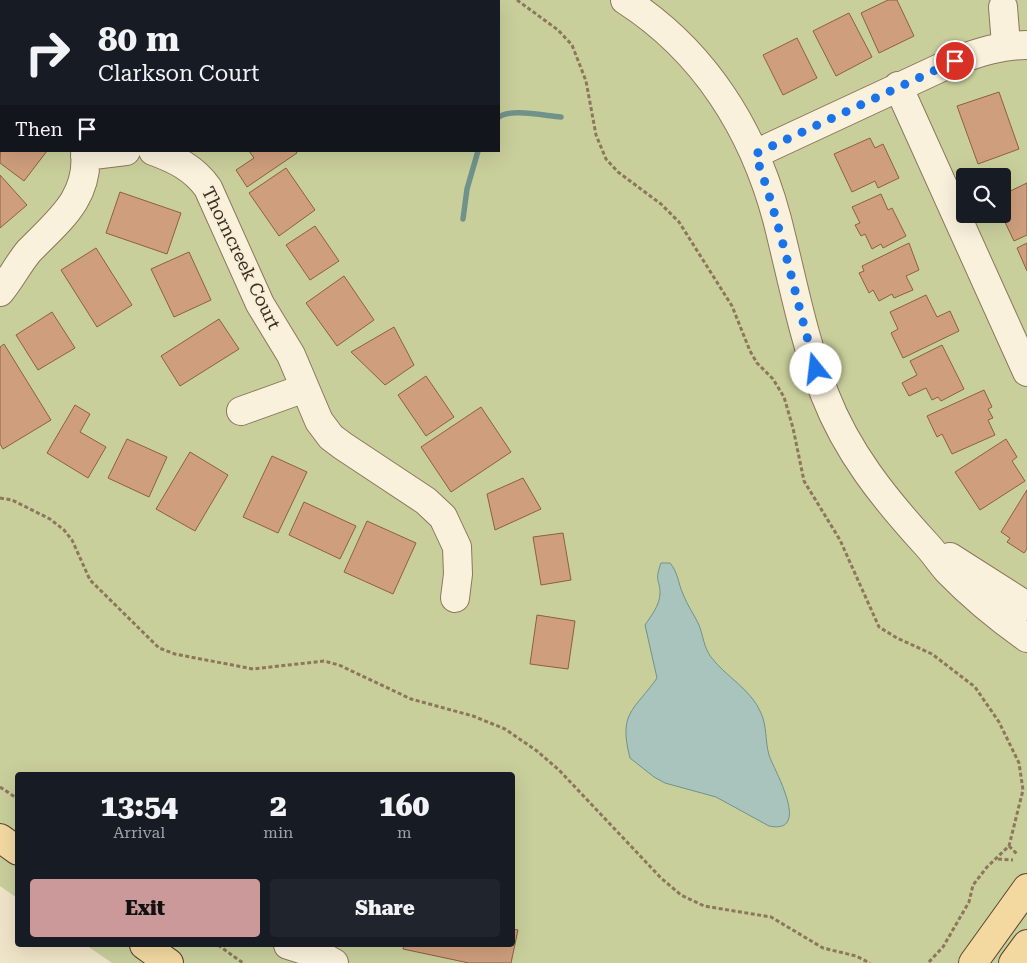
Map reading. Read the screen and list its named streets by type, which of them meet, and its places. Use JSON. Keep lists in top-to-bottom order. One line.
{"streets":{"street":["Thorncreek Court"]},"page":{"turn":["80 m","Clarkson Court"],"then":"Then","eta":["13:54","Arrival","2","min","160","m"],"buttons":["Exit","Share"]}}
